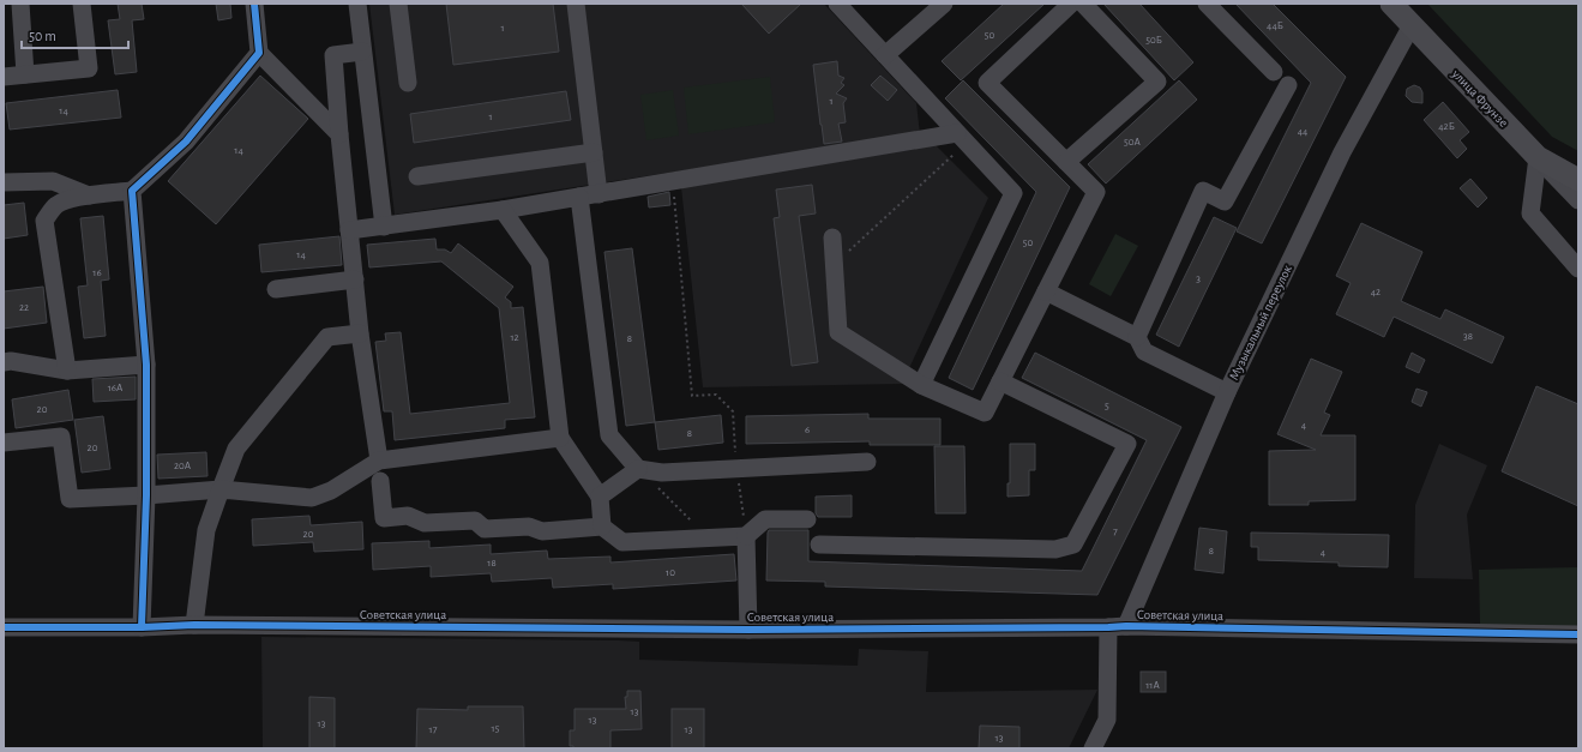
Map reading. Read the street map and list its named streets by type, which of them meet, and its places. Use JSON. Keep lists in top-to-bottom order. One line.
{"streets":{"main road":["улица Фрунзе"],"street":["Музыкальный переулок","Советская улица"]},"crossings":[["улица Фрунзе","Музыкальный переулок"],["Музыкальный переулок","Советская улица"]],"house_numbers":["44Б","1","50","50Б","1","14","1","42Б","44","50А","14","50","14","16","3","42","22","38","12","8","16А","5","20","4","6","8","20","20А","7","20","8","4","18","10","11А","13","13","13","15","17","13","13"],"scale_bar":"50 m"}
